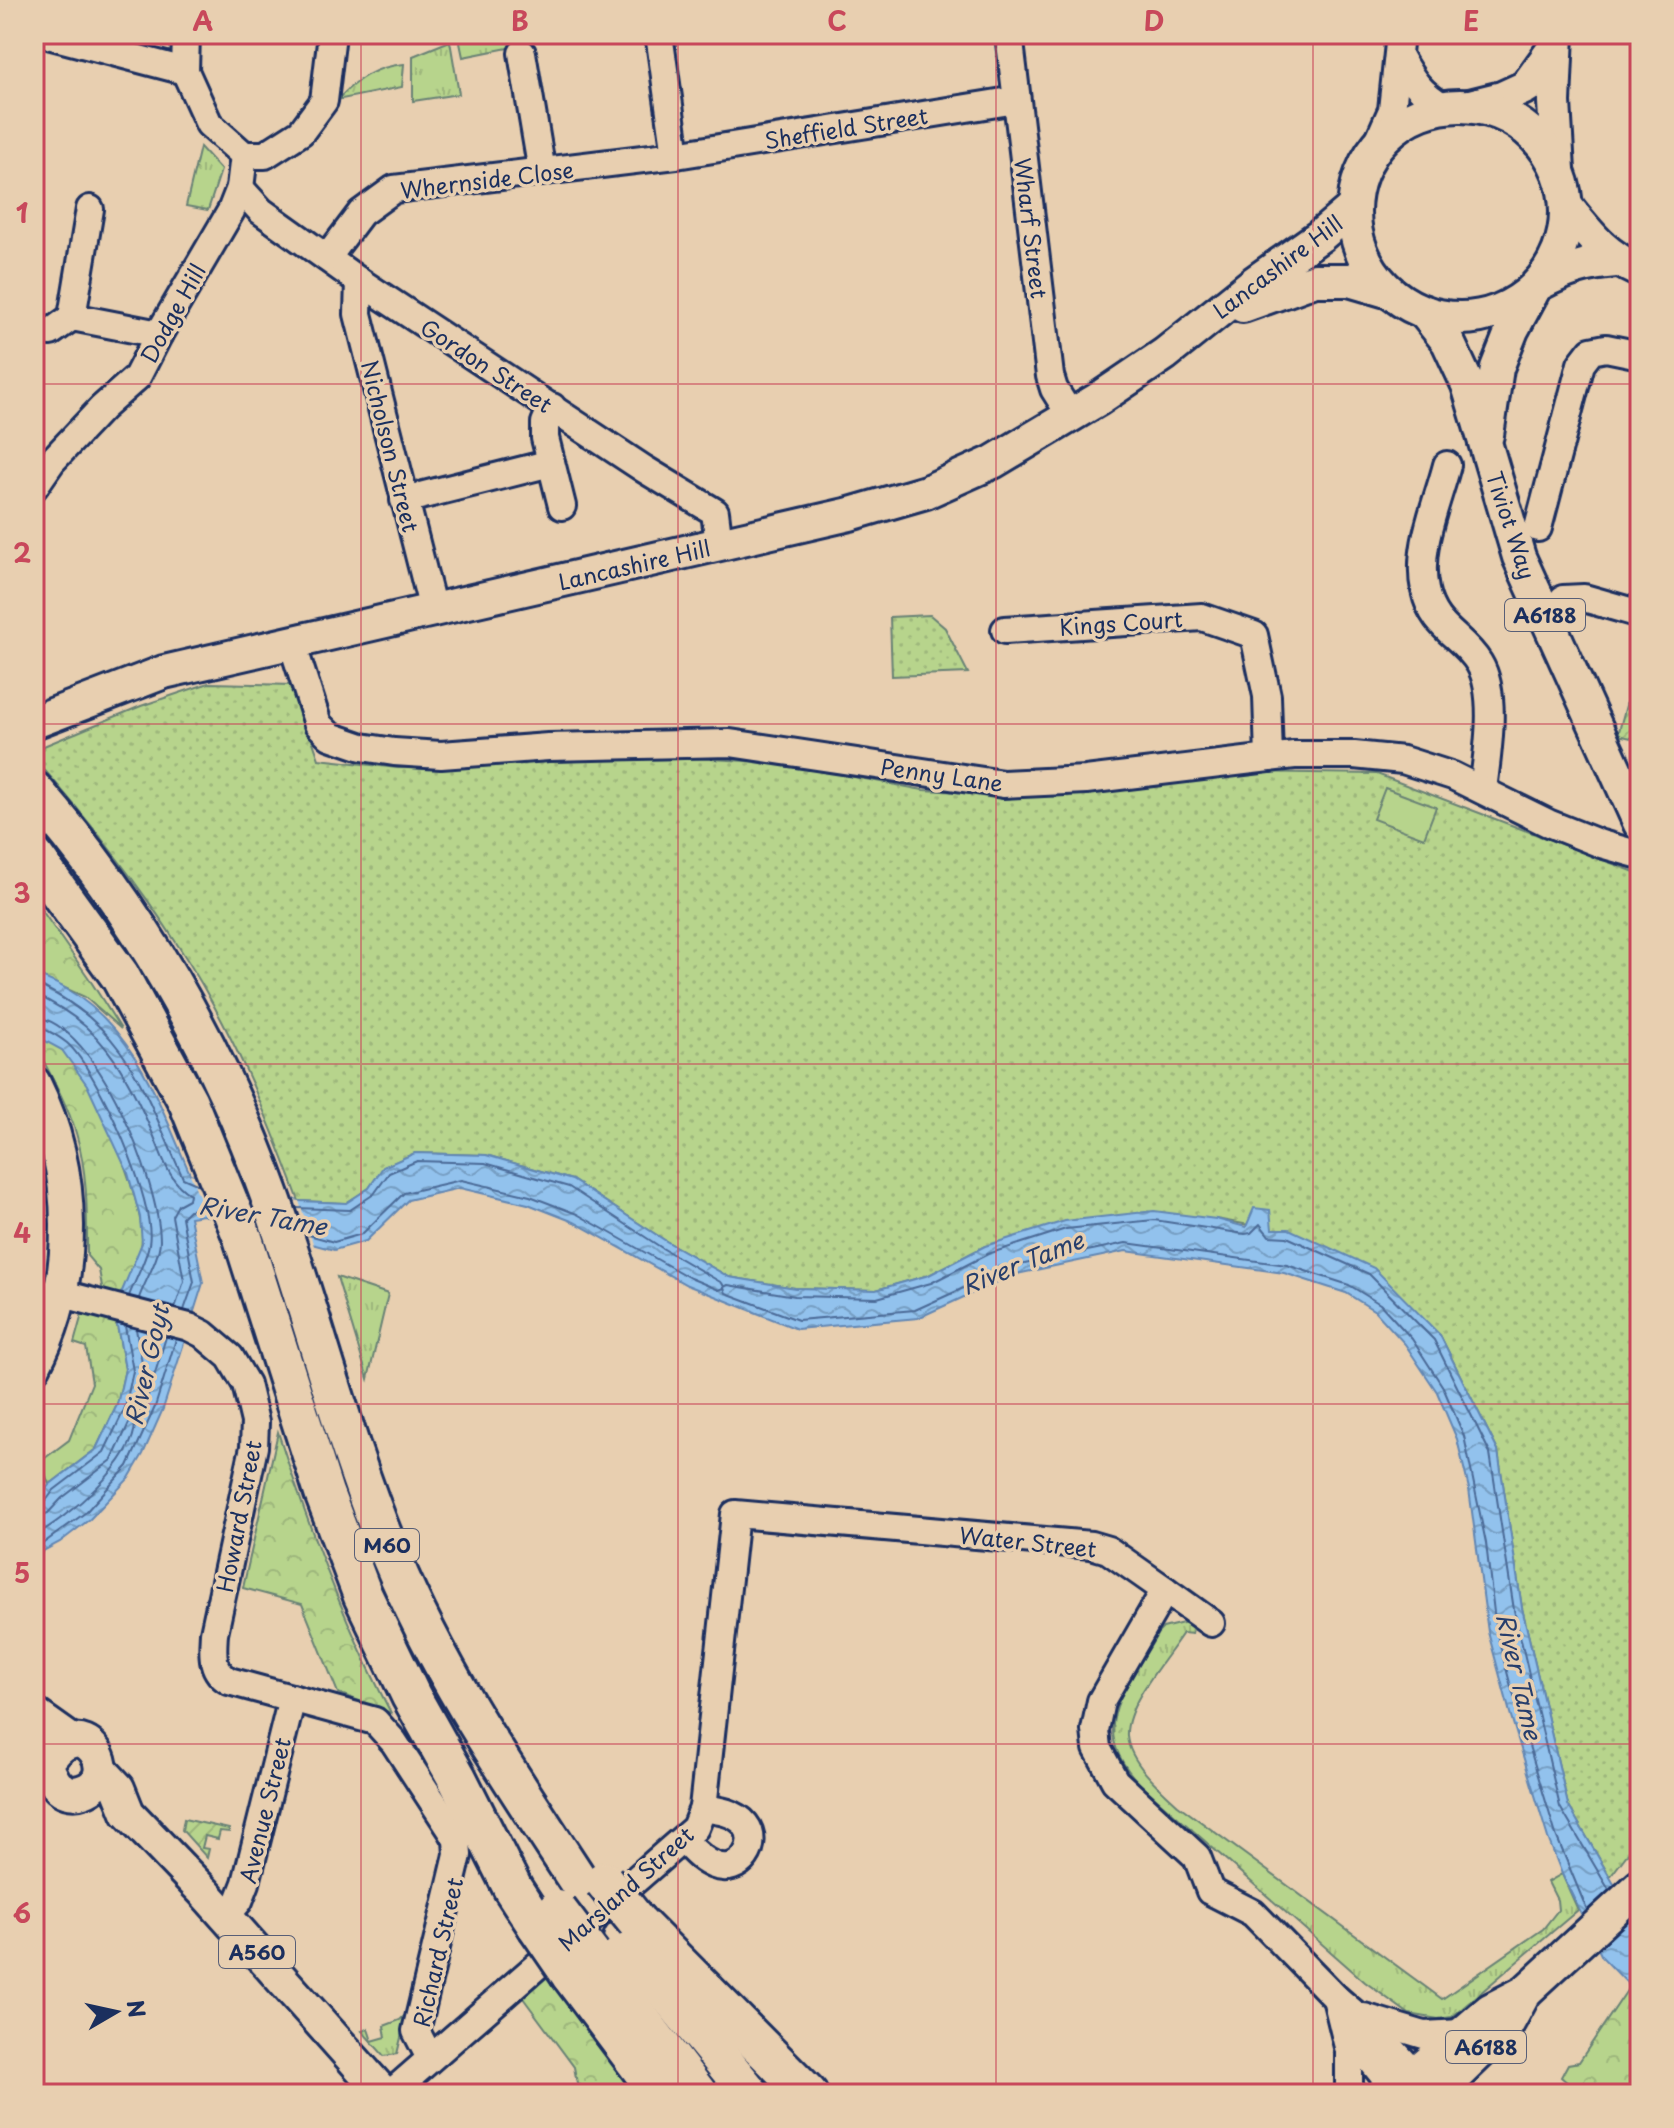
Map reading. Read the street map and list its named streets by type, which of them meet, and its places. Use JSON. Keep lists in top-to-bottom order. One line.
{"streets":{"highway":["M60"],"main road":["Lancashire Hill","Tiviot Way","A6188","A560"],"street":["Sheffield Street","Whernside Close","Wharf Street","Dodge Hill","Gordon Street","Nicholson Street","Kings Court","Penny Lane","Howard Street","Water Street","Avenue Street","Marsland Street","Richard Street"]},"crossings":[["Sheffield Street","Whernside Close"],["Sheffield Street","Wharf Street"],["Whernside Close","Gordon Street"],["Wharf Street","Lancashire Hill"],["Lancashire Hill","Gordon Street"],["Lancashire Hill","Nicholson Street"],["Lancashire Hill","Tiviot Way"],["Lancashire Hill","Penny Lane"],["Dodge Hill","Gordon Street"],["Gordon Street","Nicholson Street"],["Kings Court","Penny Lane"],["Howard Street","Avenue Street"],["Howard Street","Richard Street"],["Water Street","Marsland Street"],["Avenue Street","A560"],["Avenue Street","Richard Street"],["Marsland Street","A560"],["Marsland Street","Richard Street"]],"water":["River Tame","River Goyt"],"north":"right","grid":{"columns":["A","B","C","D","E"],"rows":["1","2","3","4","5","6"]}}
